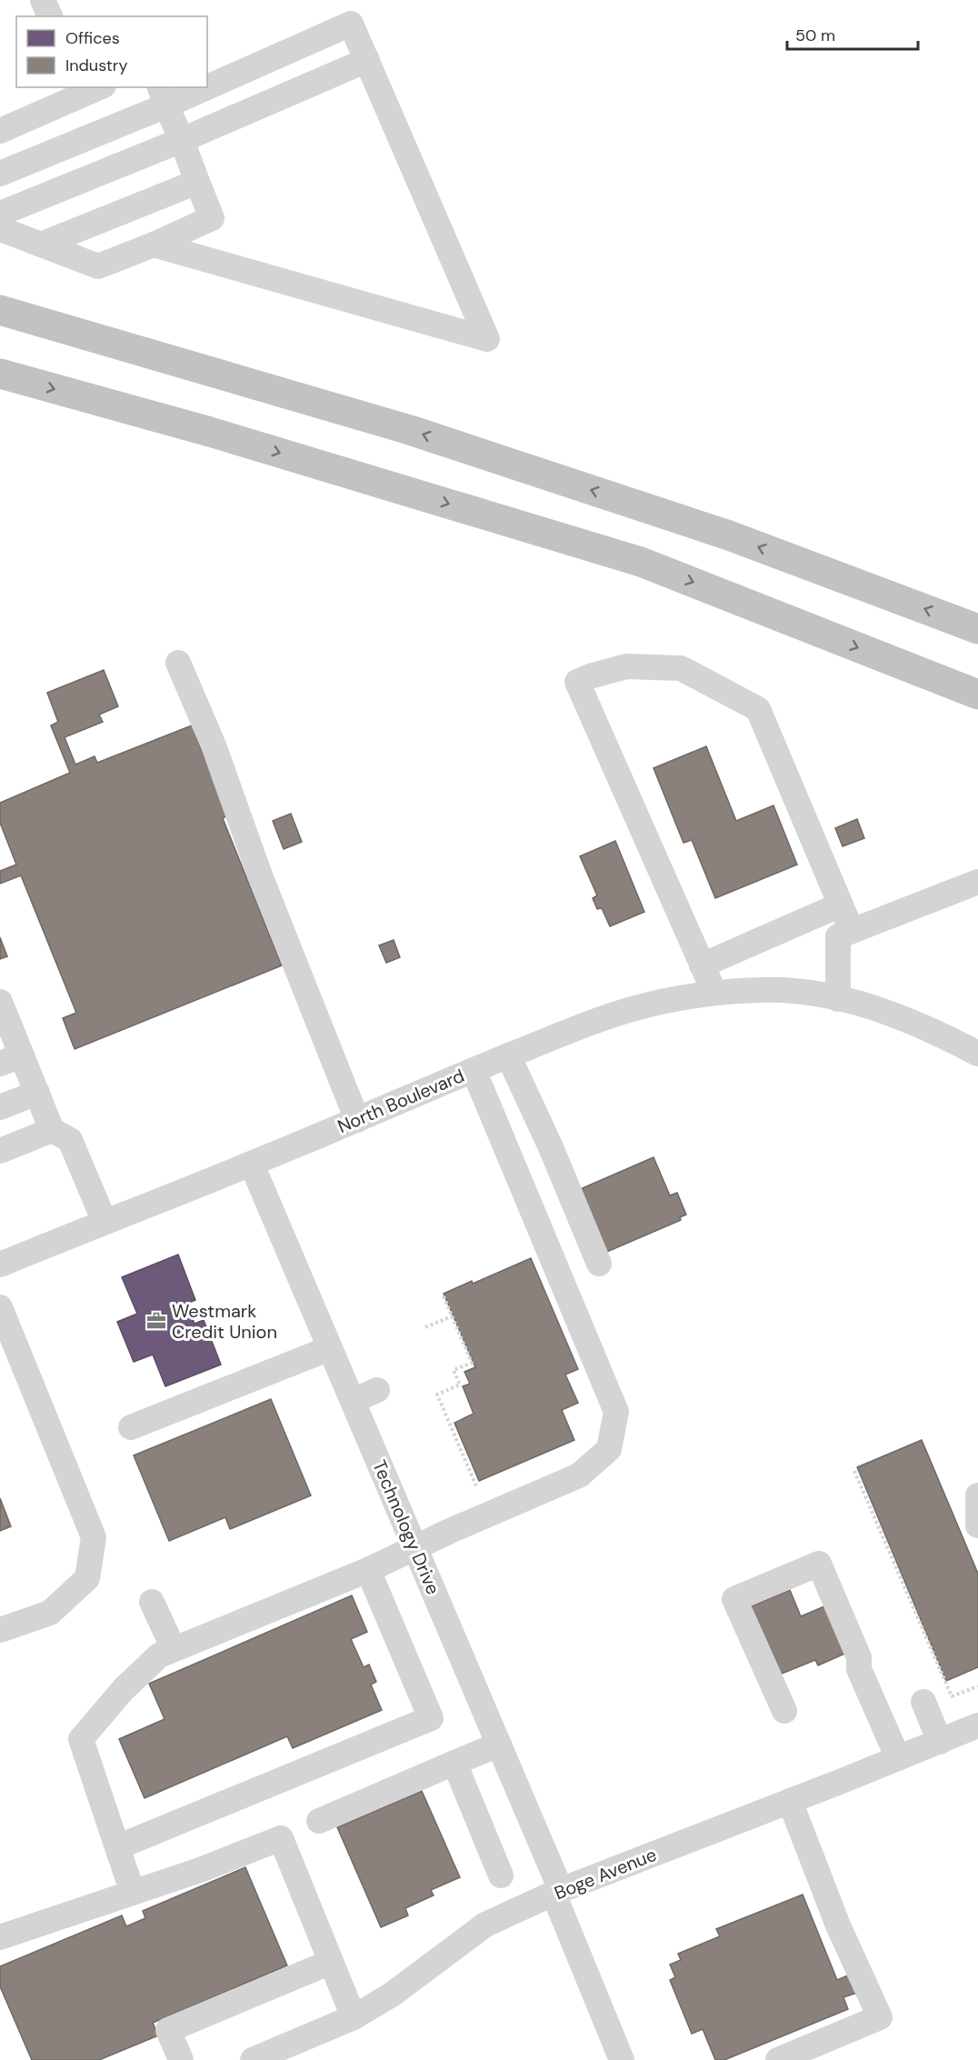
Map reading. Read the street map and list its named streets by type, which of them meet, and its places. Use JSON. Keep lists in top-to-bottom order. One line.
{"streets":{"street":["North Boulevard","Technology Drive","Boge Avenue"]},"crossings":[["North Boulevard","Technology Drive"],["Technology Drive","Boge Avenue"]],"places":{"office":["Westmark Credit Union"]},"legend":["Offices","Industry"],"scale_bar":"50 m"}
